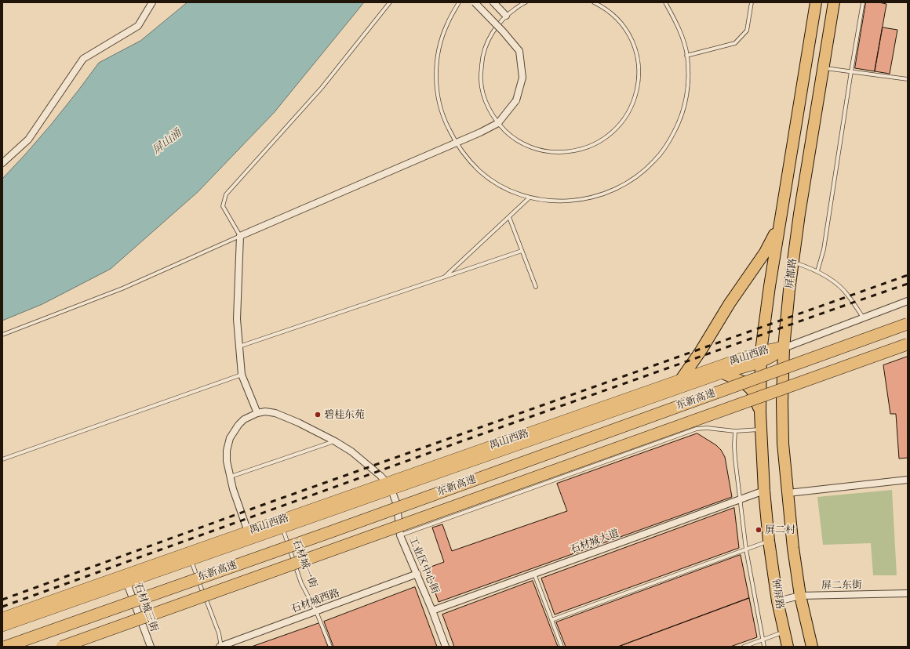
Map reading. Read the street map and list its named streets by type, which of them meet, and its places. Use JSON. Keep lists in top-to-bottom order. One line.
{"streets":{"highway":["屏都路","东新高速","钟屏路"],"main road":["禺山西路"],"street":["石材城大道","工业区中心街","屏二东街","石材城西路","石材城三街"],"lane":["石材城一街"]},"crossings":[["屏都路","禺山西路"],["屏都路","石材城大道"],["屏都路","屏二东街"],["屏都路","钟屏路"],["禺山西路","石材城一街"],["禺山西路","工业区中心街"],["禺山西路","石材城三街"],["石材城大道","工业区中心街"],["石材城一街","石材城西路"],["工业区中心街","石材城西路"],["屏二东街","钟屏路"]],"water":["屏山涌"],"places":["碧桂东苑","屏二村"]}
